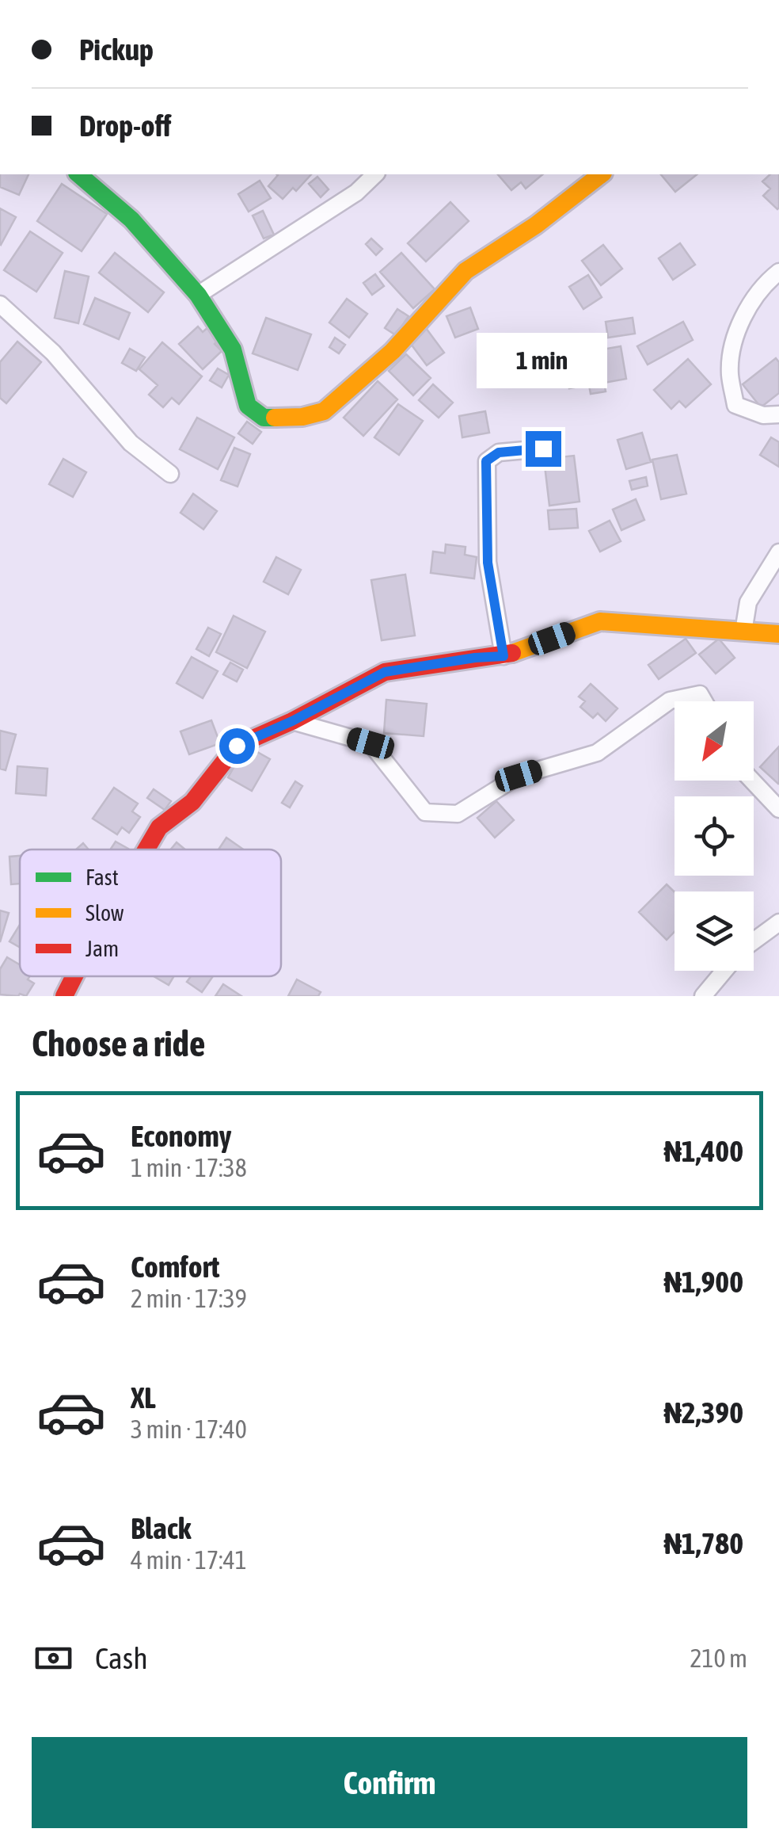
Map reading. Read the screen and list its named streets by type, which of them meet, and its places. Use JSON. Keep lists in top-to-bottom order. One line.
{"legend":["Fast","Slow","Jam"],"north":"bottom left","page":{"banner":["Pickup","Drop-off"],"bubble":"1 min","heading":"Choose a ride","list":[{"name":"Economy","note":"1 min · 17:38","value":"₦1,400"},{"name":"Comfort","note":"2 min · 17:39","value":"₦1,900"},{"name":"XL","note":"3 min · 17:40","value":"₦2,390"},{"name":"Black","note":"4 min · 17:41","value":"₦1,780"}],"pay":["Cash","210 m"],"buttons":"Confirm"}}
